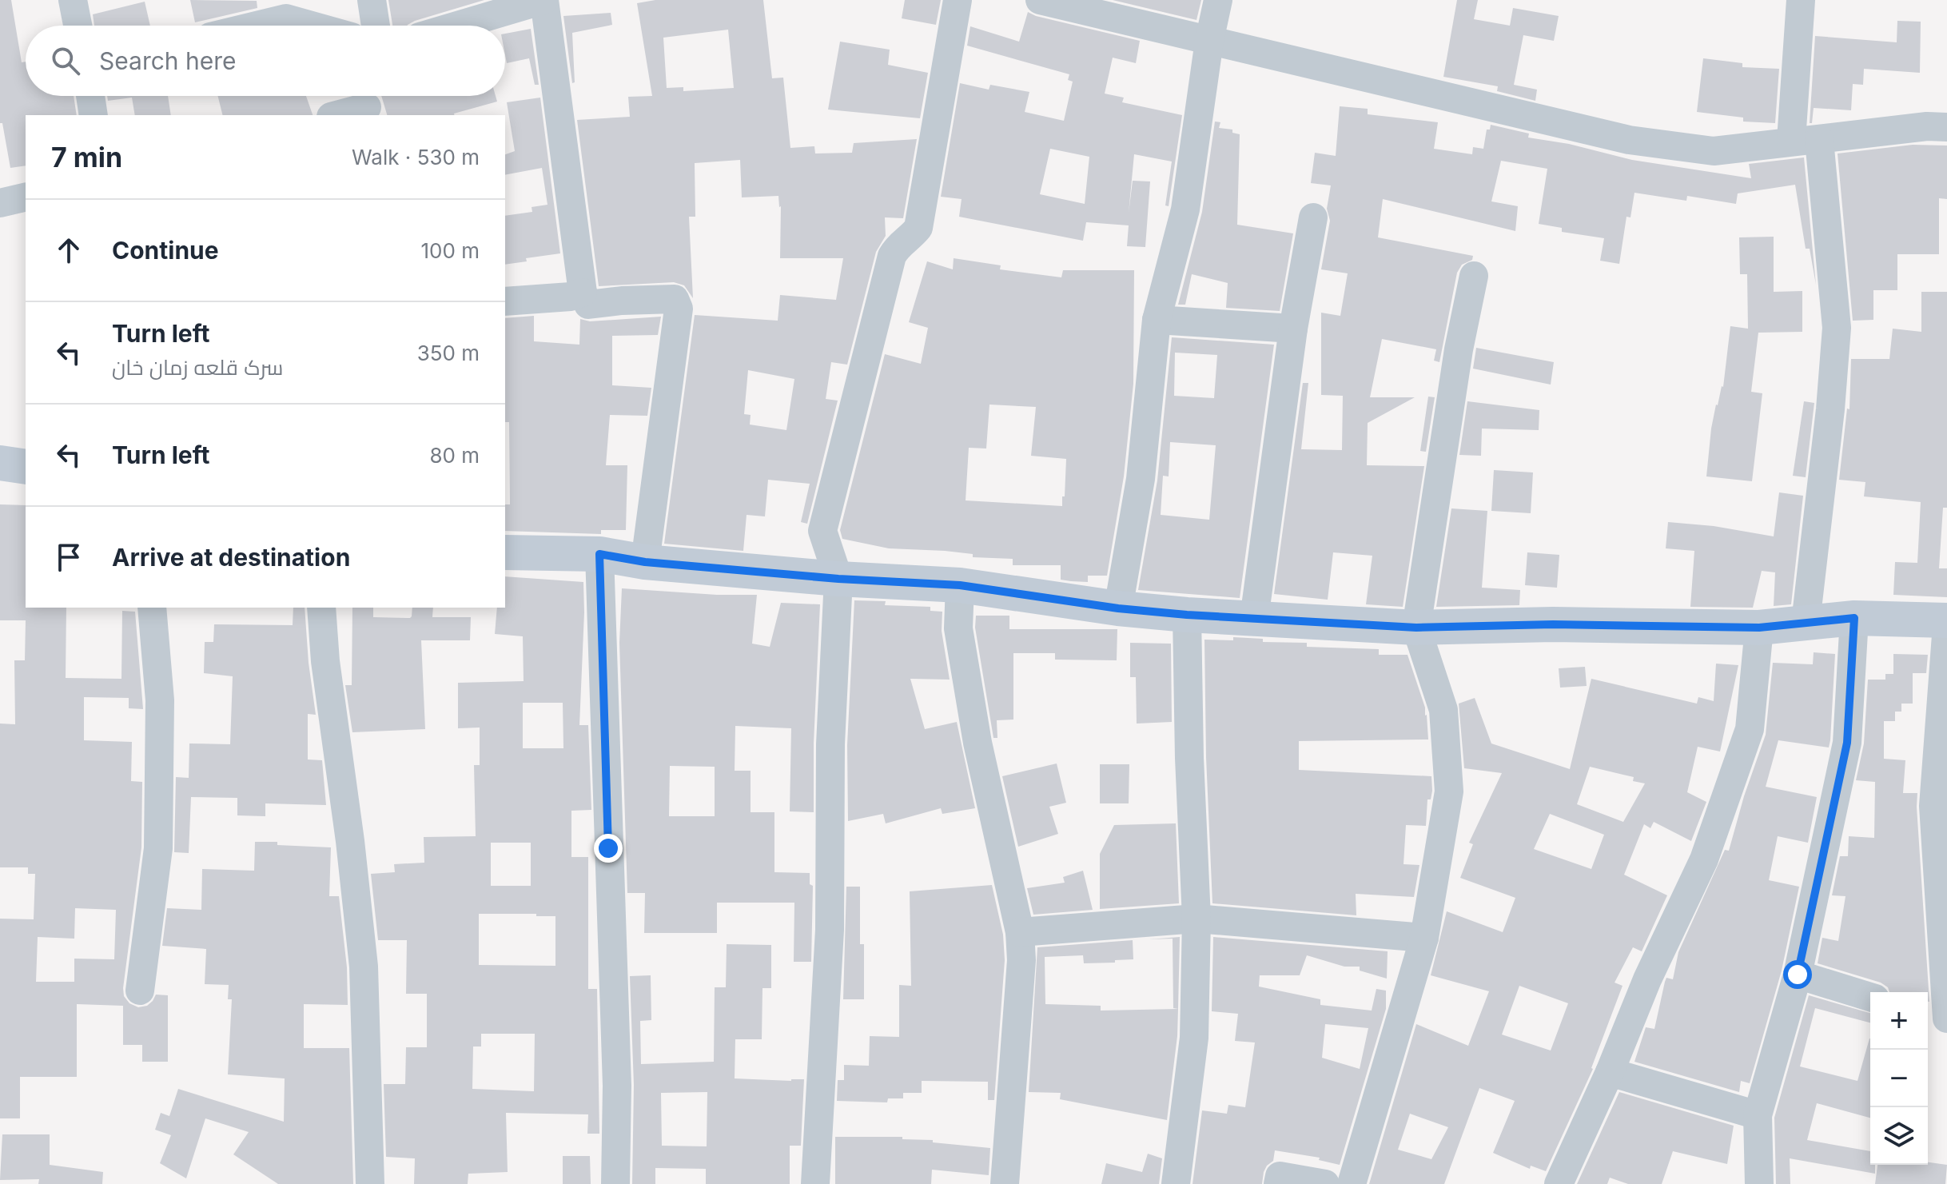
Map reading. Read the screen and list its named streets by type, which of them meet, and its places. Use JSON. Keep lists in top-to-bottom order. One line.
{"page":{"search":"Search here","heading":["7 min","Walk · 530 m"],"list":[["Continue","100 m"],["Turn left","سرک قلعه زمان خان","350 m"],["Turn left","80 m"],"Arrive at destination"],"map_buttons":["+","−"]}}
